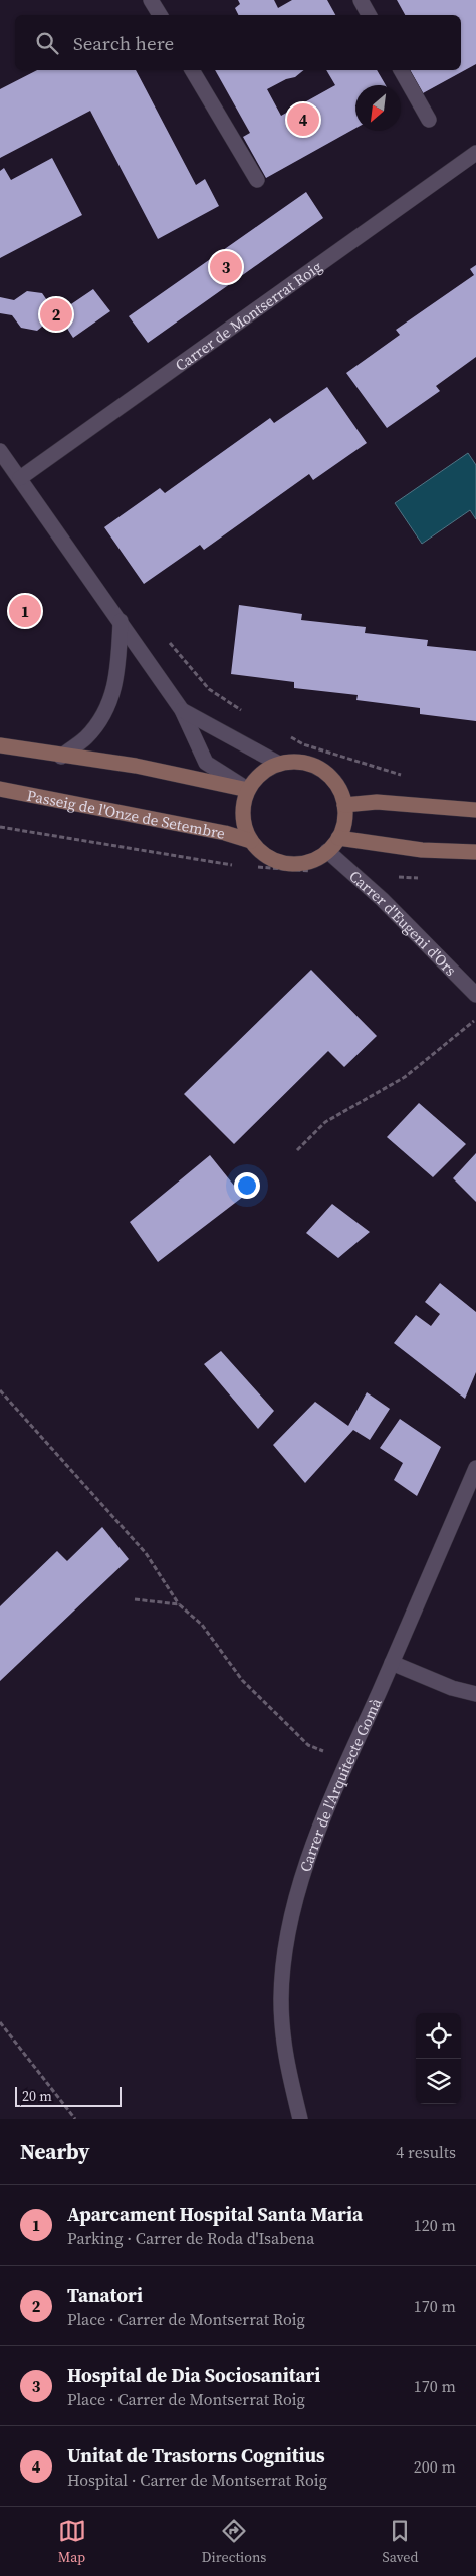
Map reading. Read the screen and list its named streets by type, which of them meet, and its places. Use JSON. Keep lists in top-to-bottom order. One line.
{"streets":{"street":["Carrer de Montserrat Roig","Passeig de l'Onze de Setembre","Carrer d'Eugeni d'Ors","Carrer de l'Arquitecte Gomà"]},"crossings":[["Passeig de l'Onze de Setembre","Carrer d'Eugeni d'Ors"]],"scale_bar":"20 m","north":"bottom left","page":{"search":"Search here","pins":["4","3","2","1"],"scale":"20 m","heading":["Nearby","4 results"],"list":[{"mark":"1","name":"Aparcament Hospital Santa Maria","note":"Parking · Carrer de Roda d'Isabena","value":"120 m"},{"mark":"2","name":"Tanatori","note":"Place · Carrer de Montserrat Roig","value":"170 m"},{"mark":"3","name":"Hospital de Dia Sociosanitari","note":"Place · Carrer de Montserrat Roig","value":"170 m"},{"mark":"4","name":"Unitat de Trastorns Cognitius","note":"Hospital · Carrer de Montserrat Roig","value":"200 m"}],"nav":["Map","Directions","Saved"]}}
